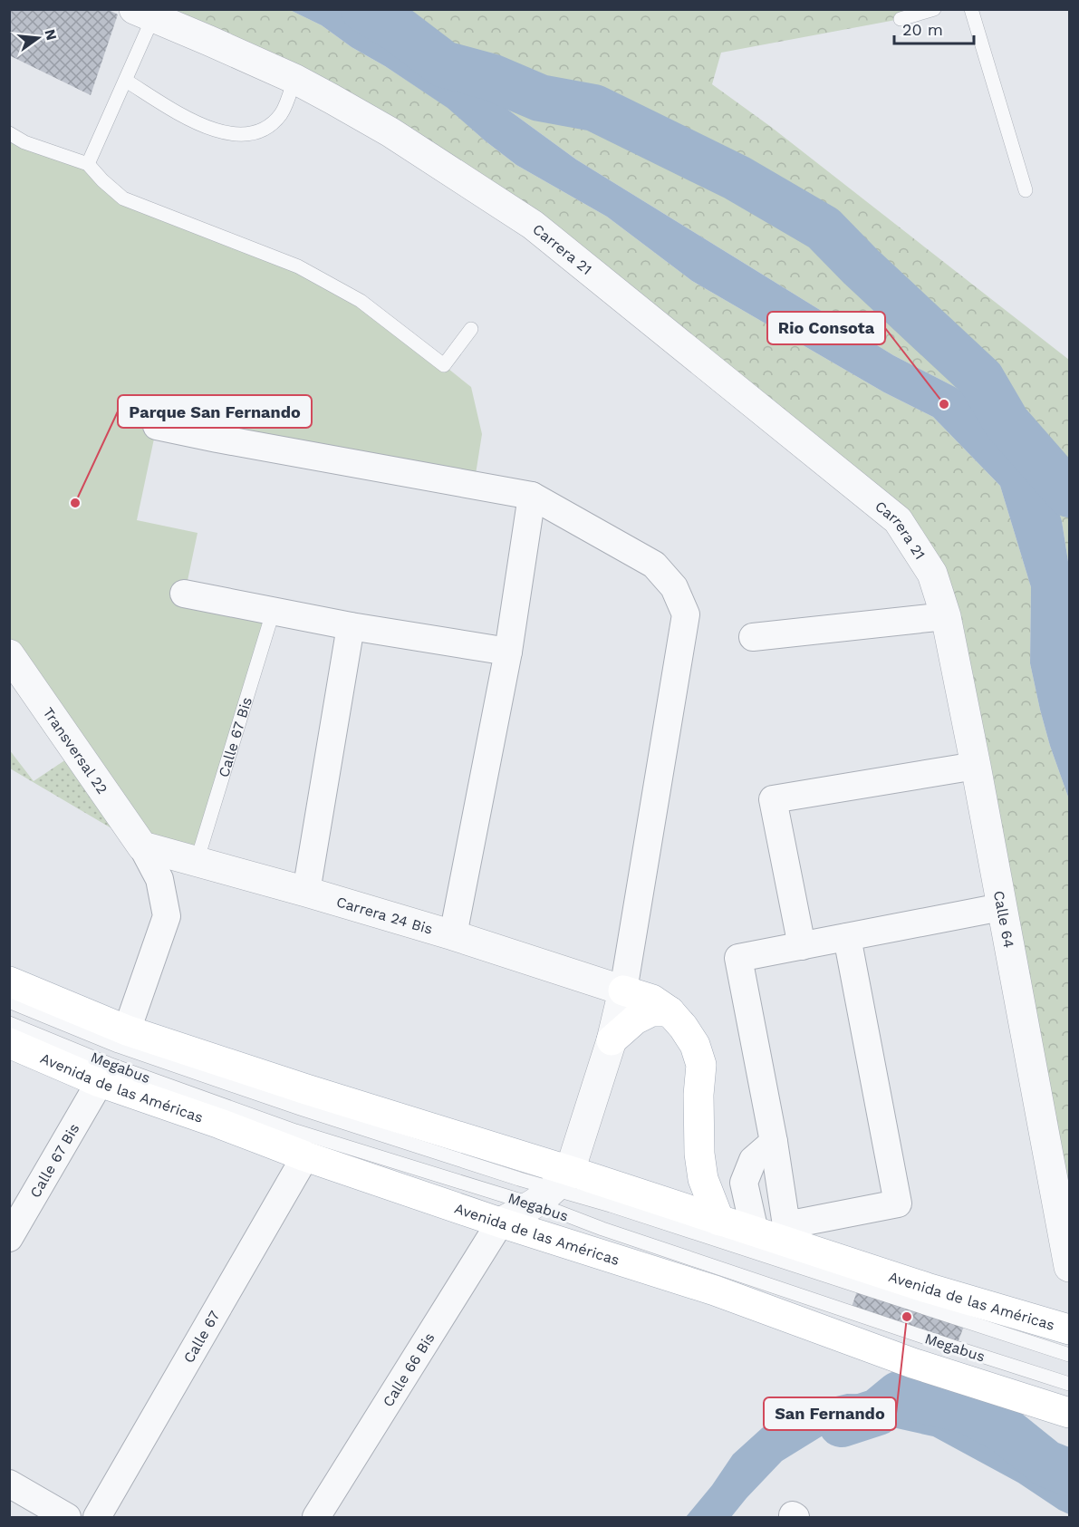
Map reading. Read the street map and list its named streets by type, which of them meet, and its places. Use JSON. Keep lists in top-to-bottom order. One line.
{"streets":{"main road":["Avenida de las Américas"],"street":["Carrera 21","Calle 67 Bis","Transversal 22","Carrera 24 Bis","Calle 64","Calle 67","Calle 66 Bis"],"lane":["Megabus"]},"crossings":[["Carrera 21","Calle 64"],["Calle 67 Bis","Carrera 24 Bis"],["Calle 67 Bis","Avenida de las Américas"],["Transversal 22","Carrera 24 Bis"],["Megabus","Avenida de las Américas"],["Avenida de las Américas","Calle 67"],["Avenida de las Américas","Calle 66 Bis"]],"places":["Rio Consota","Parque San Fernando","San Fernando"],"scale_bar":"20 m","north":"right"}
